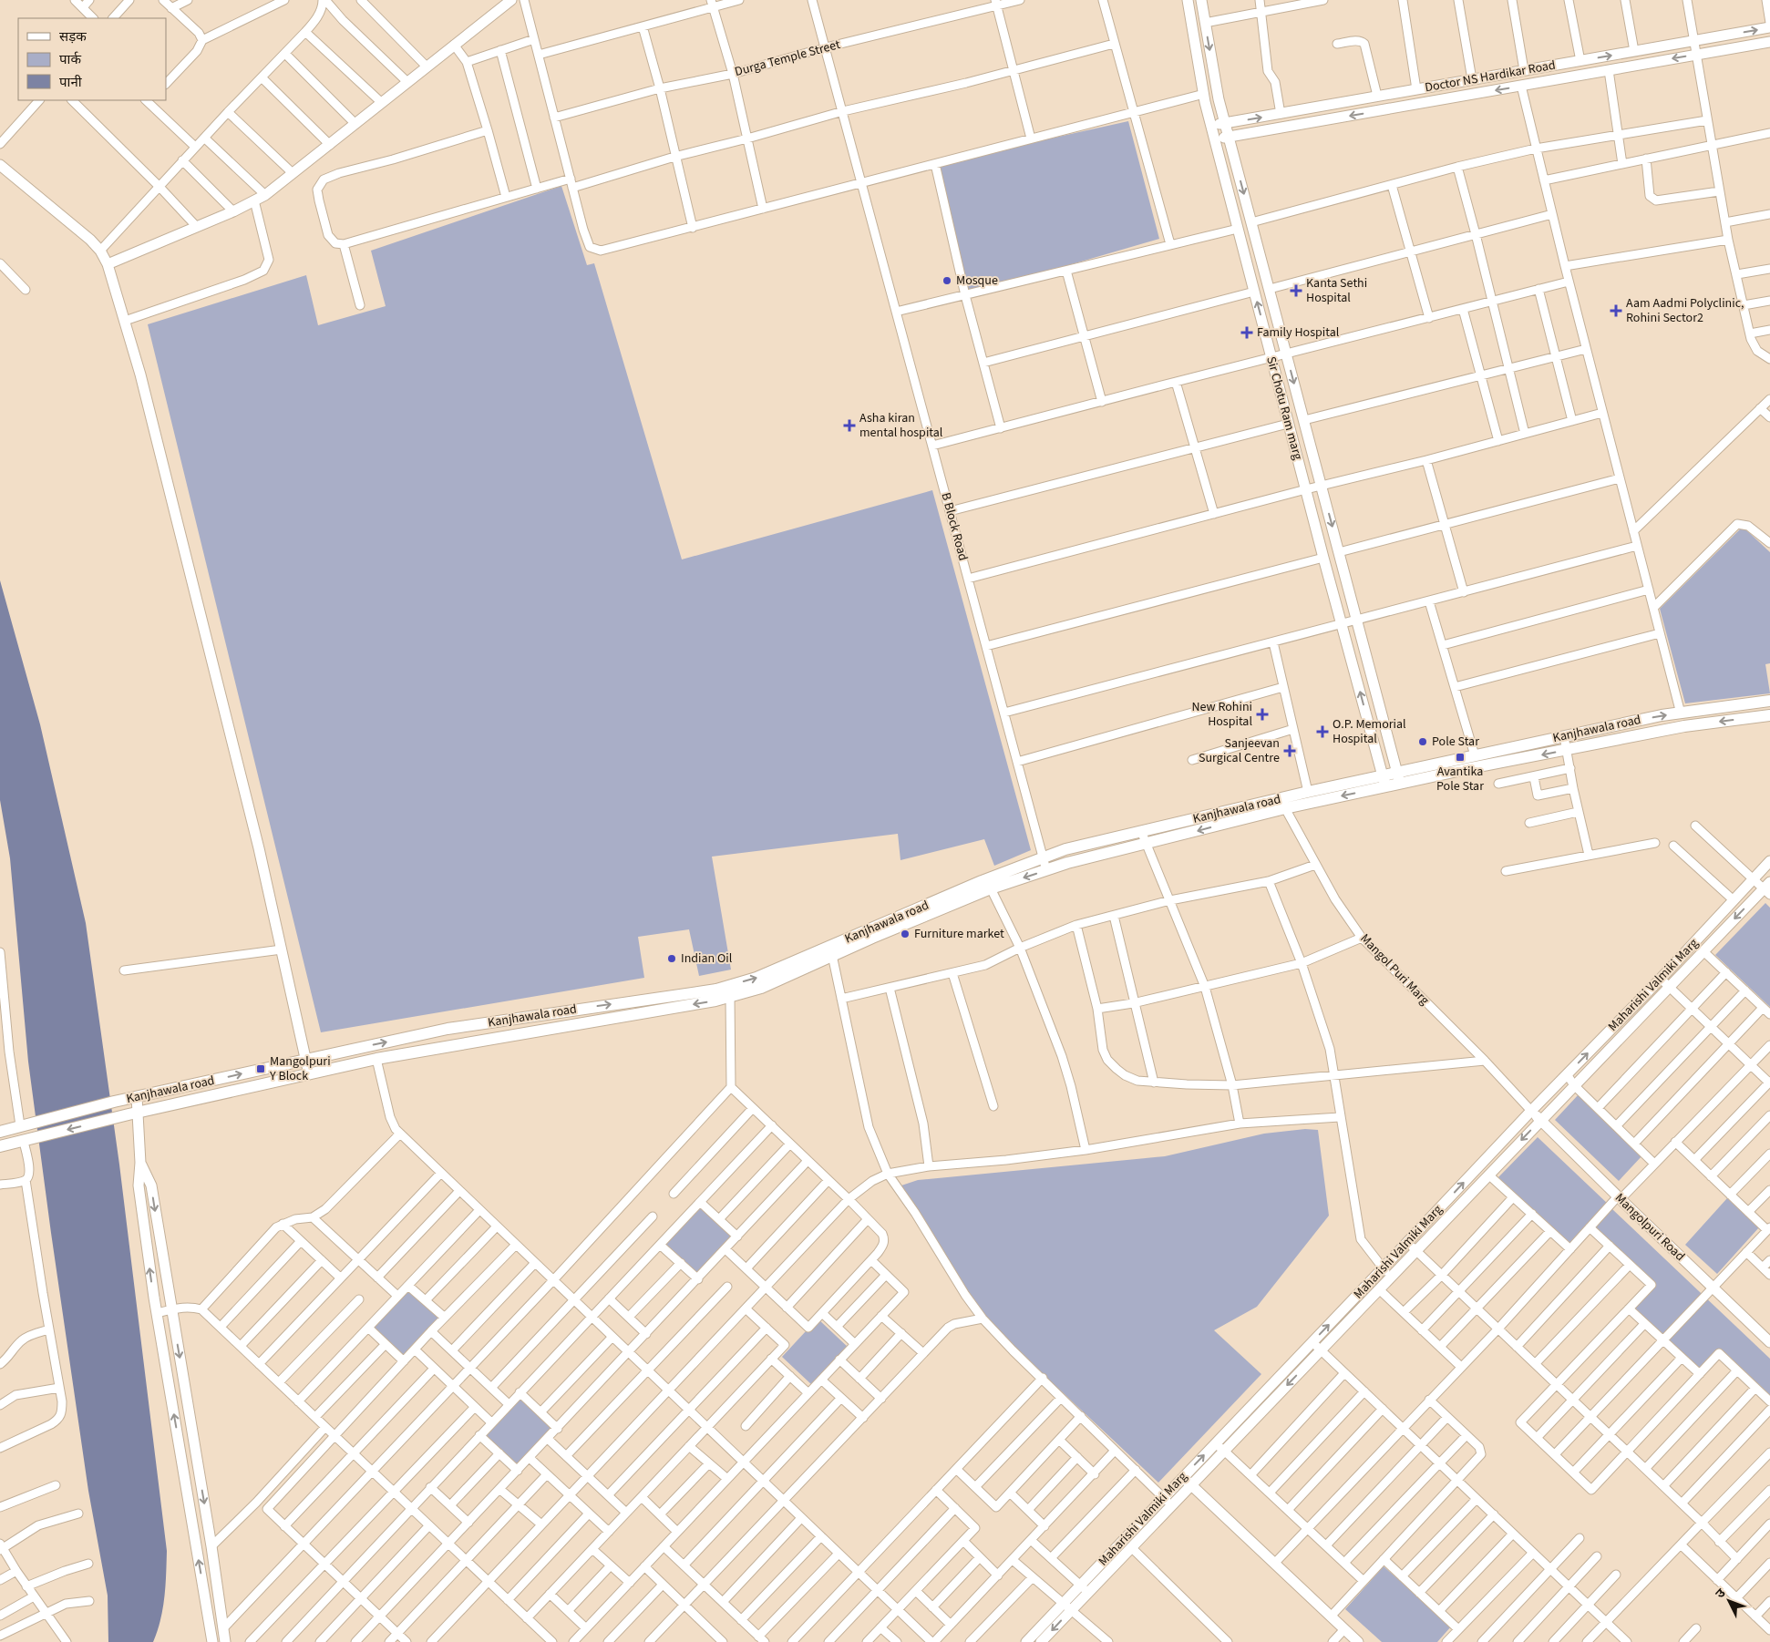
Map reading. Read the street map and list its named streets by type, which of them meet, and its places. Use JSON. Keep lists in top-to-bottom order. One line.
{"streets":{"main road":["Kanjhawala road"],"street":["Durga Temple Street","Doctor NS Hardikar Road","Sir Chotu Ram marg","B Block Road","Mangol Puri Marg","Maharishi Valmiki Marg","Mangolpuri Road"]},"crossings":[["Durga Temple Street","B Block Road"],["Doctor NS Hardikar Road","Sir Chotu Ram marg"],["Sir Chotu Ram marg","Kanjhawala road"],["B Block Road","Kanjhawala road"],["Kanjhawala road","Mangol Puri Marg"],["Mangol Puri Marg","Maharishi Valmiki Marg"],["Mangol Puri Marg","Mangolpuri Road"],["Maharishi Valmiki Marg","Mangolpuri Road"]],"places":{"other":["Mosque","Pole Star","Furniture market","Indian Oil"],"health":["Kanta Sethi Hospital","Aam Aadmi Polyclinic, Rohini Sector2","Family Hospital","Asha kiran mental hospital","New Rohini Hospital","O.P. Memorial Hospital","Sanjeevan Surgical Centre"],"transit":["Avantika Pole Star","Mangolpuri Y Block"]},"legend":["सड़क","पार्क","पानी"],"north":"top left"}
